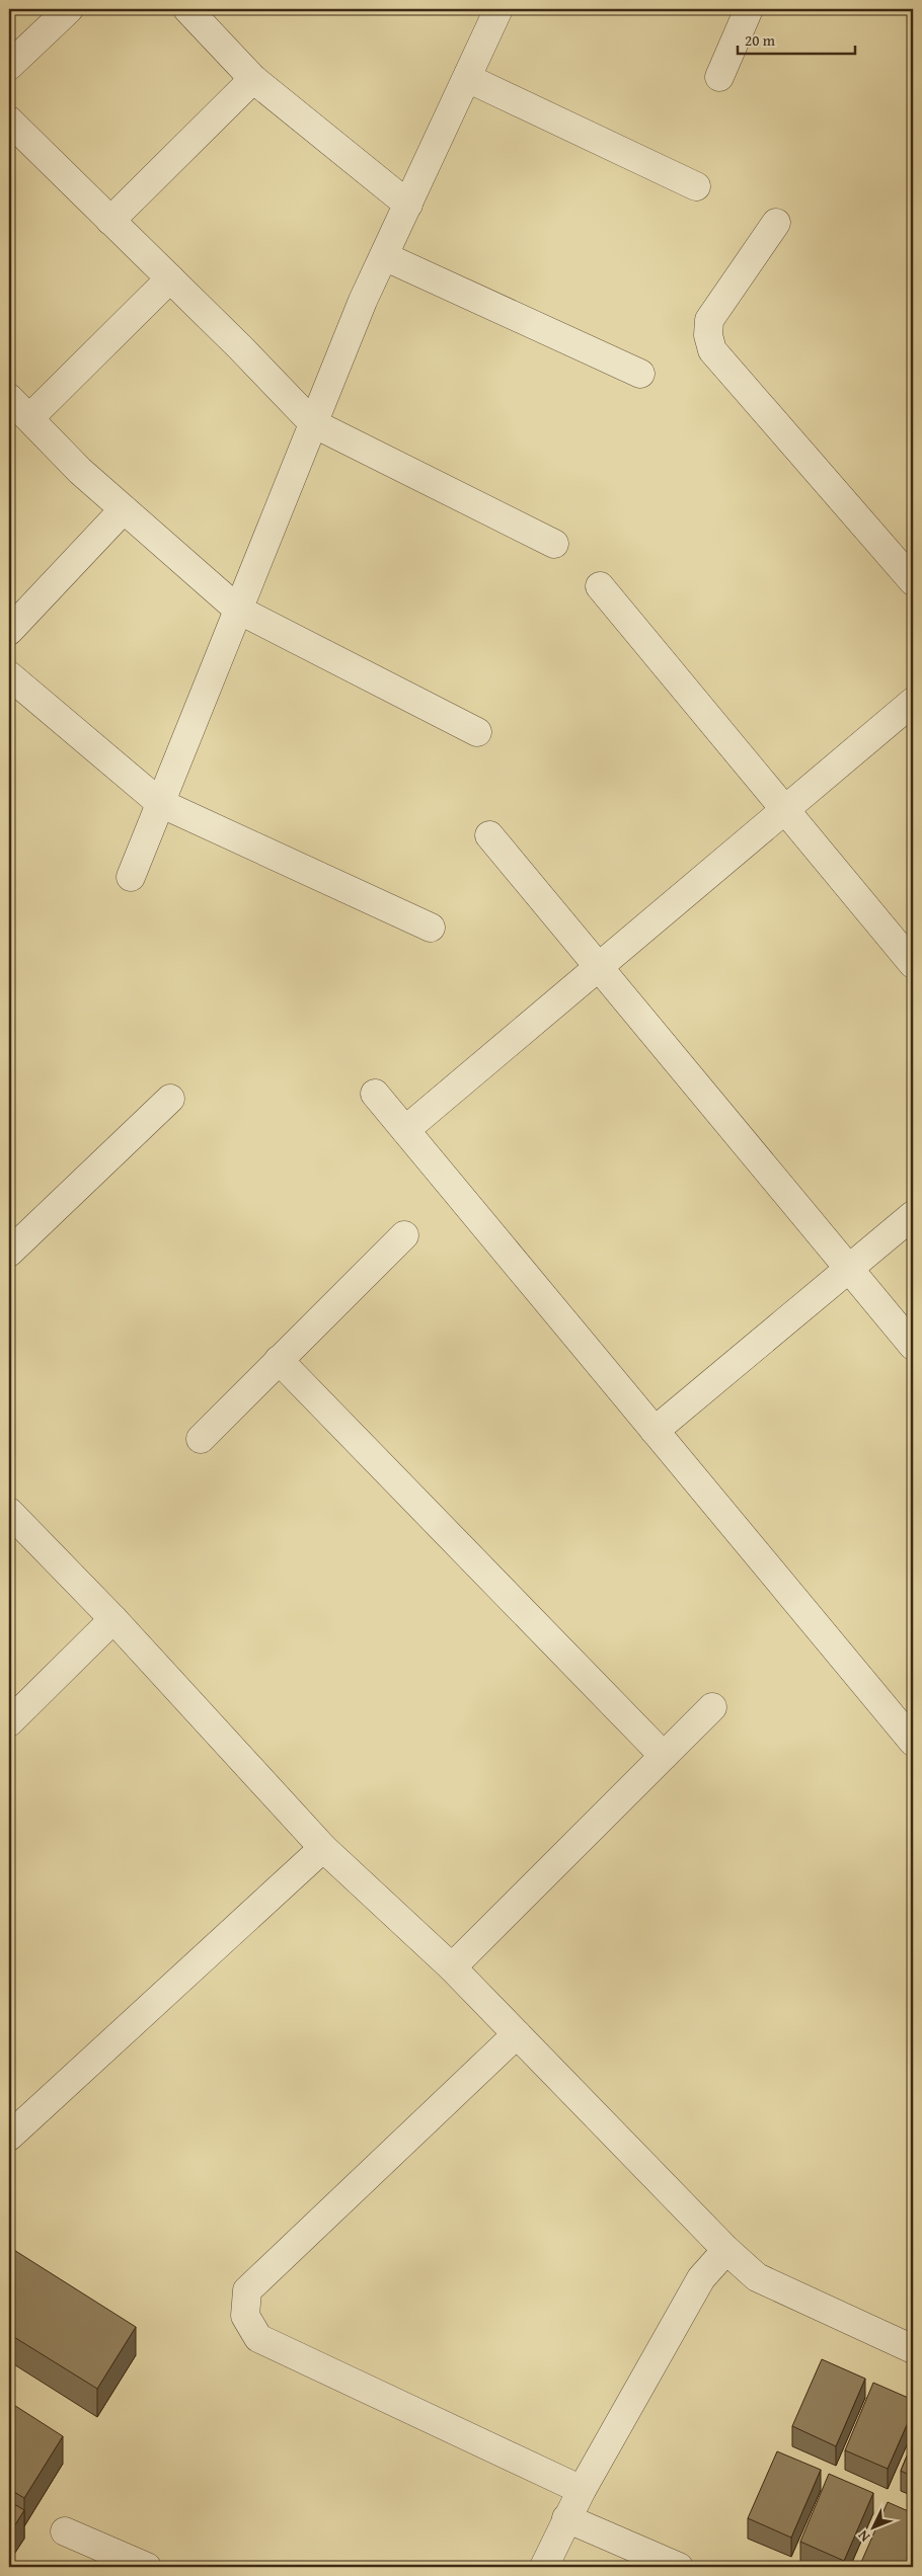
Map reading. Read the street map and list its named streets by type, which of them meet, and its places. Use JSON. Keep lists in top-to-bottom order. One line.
{"scale_bar":"20 m","north":"bottom left"}
